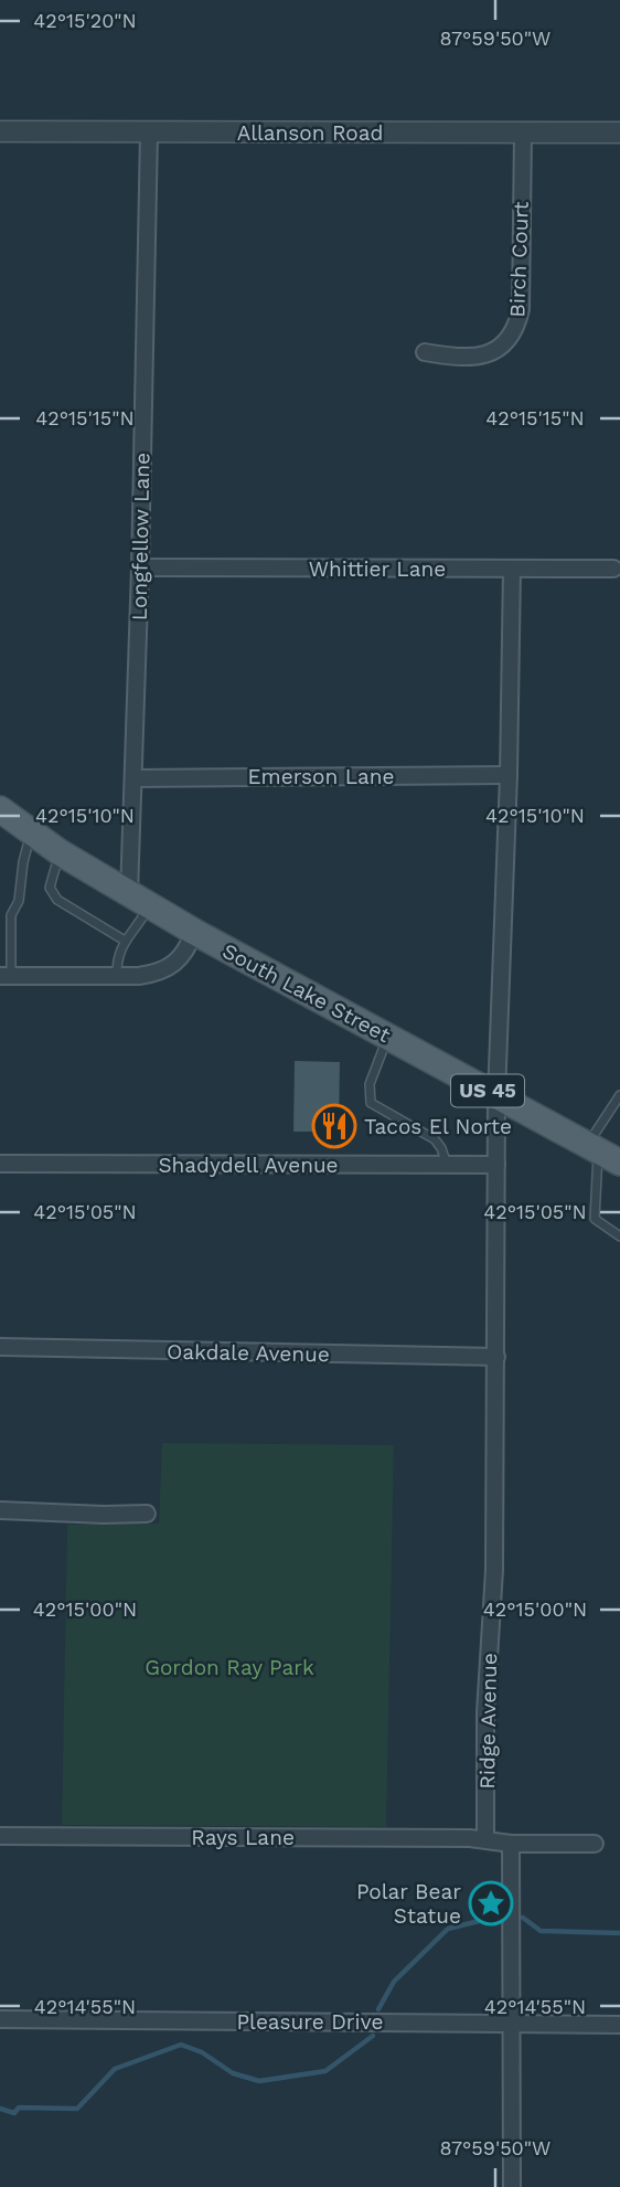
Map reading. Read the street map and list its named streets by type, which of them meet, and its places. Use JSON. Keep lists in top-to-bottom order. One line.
{"streets":{"main road":["South Lake Street","US 45"],"street":["Allanson Road","Birch Court","Longfellow Lane","Whittier Lane","Emerson Lane","Shadydell Avenue","Oakdale Avenue","Ridge Avenue","Rays Lane","Pleasure Drive"]},"crossings":[["Allanson Road","Birch Court"],["Allanson Road","Longfellow Lane"],["Longfellow Lane","Whittier Lane"],["Longfellow Lane","Emerson Lane"],["Longfellow Lane","South Lake Street"],["Whittier Lane","Ridge Avenue"],["Emerson Lane","Ridge Avenue"],["South Lake Street","Ridge Avenue"],["Shadydell Avenue","Ridge Avenue"],["Oakdale Avenue","Ridge Avenue"],["Ridge Avenue","Rays Lane"]],"parks":["Gordon Ray Park"],"places":{"restaurant":["Tacos El Norte"],"place":["Polar Bear Statue"]},"coordinates":["42°15'20\"N","87°59'50\"W","42°15'15\"N","42°15'10\"N","42°15'05\"N","42°15'00\"N","42°14'55\"N"]}
